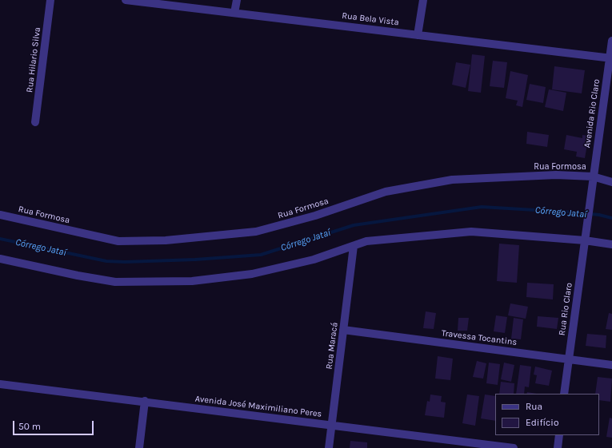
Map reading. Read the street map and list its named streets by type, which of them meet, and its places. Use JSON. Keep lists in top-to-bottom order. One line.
{"streets":{"street":["Rua Bela Vista","Rua Hilario Silva","Avenida Rio Claro","Rua Formosa","Rua Rio Claro","Travessa Tocantins","Rua Maracá","Avenida José Maximiliano Peres"]},"crossings":[["Rua Bela Vista","Avenida Rio Claro"],["Avenida Rio Claro","Rua Formosa"],["Avenida Rio Claro","Rua Rio Claro"],["Rua Rio Claro","Travessa Tocantins"],["Travessa Tocantins","Rua Maracá"],["Rua Maracá","Avenida José Maximiliano Peres"]],"water":["Córrego Jataí"],"legend":["Rua","Edifício"],"scale_bar":"50 m"}
